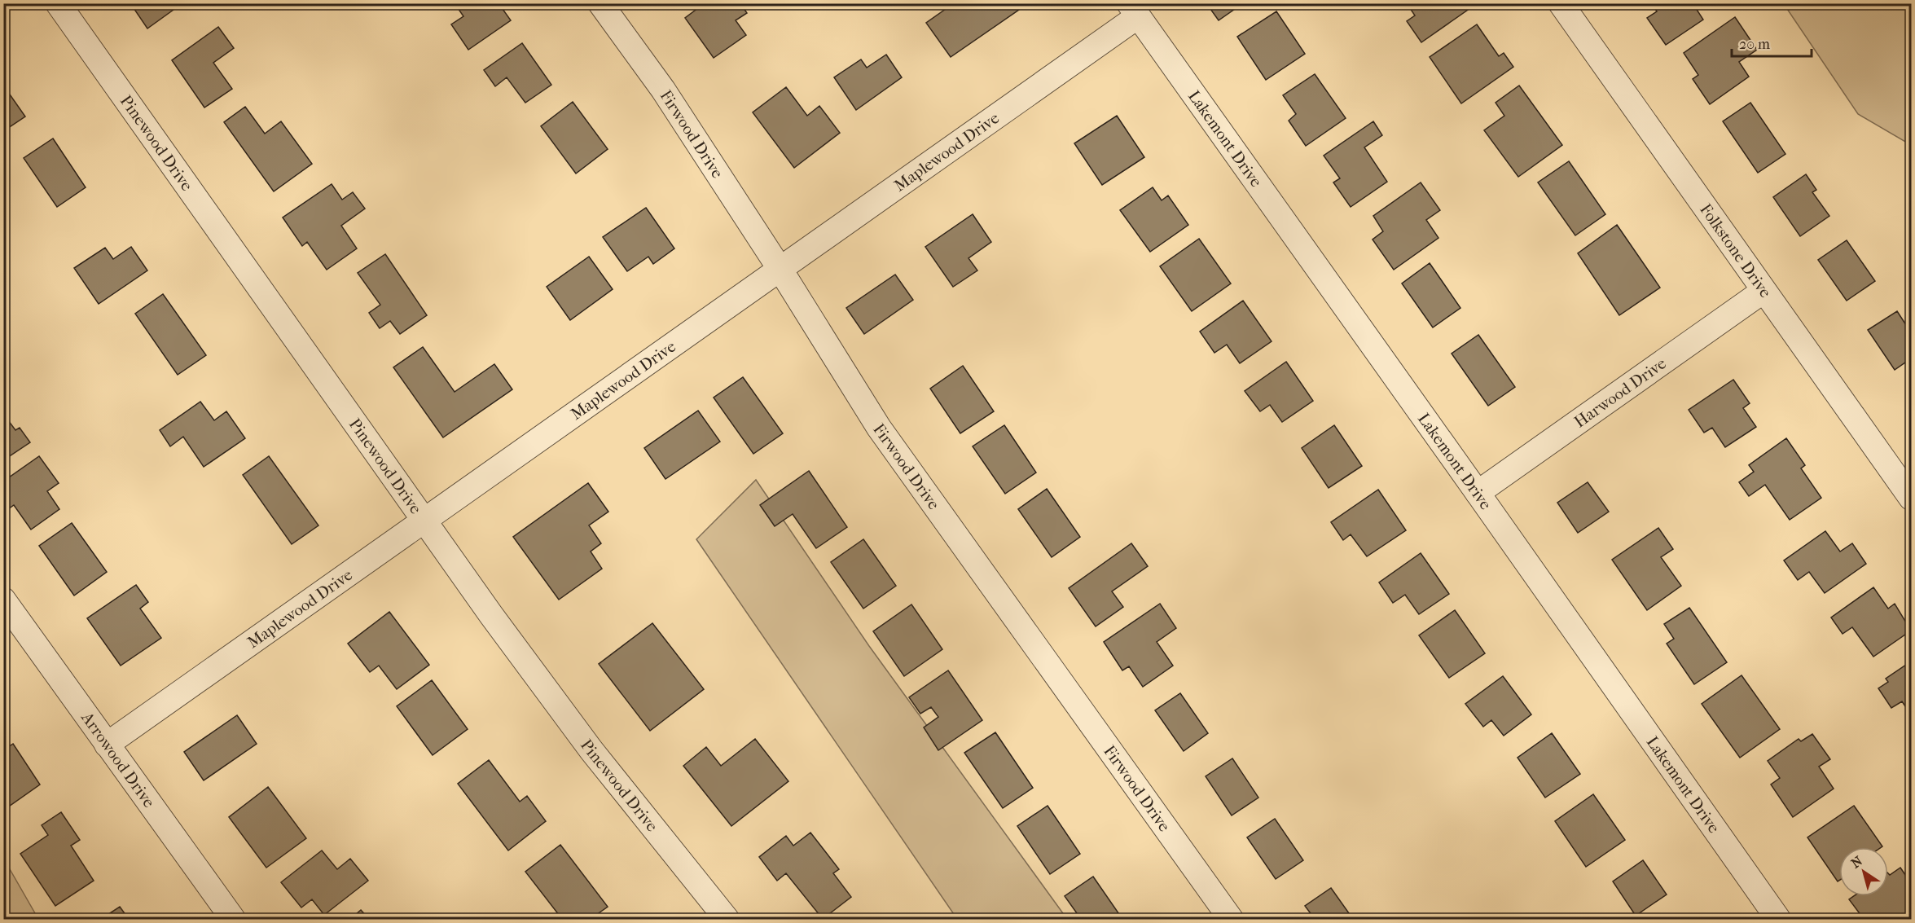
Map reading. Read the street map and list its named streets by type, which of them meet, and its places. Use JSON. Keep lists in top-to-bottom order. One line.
{"streets":{"street":["Firwood Drive","Lakemont Drive","Pinewood Drive","Maplewood Drive","Folkstone Drive","Harwood Drive","Arrowood Drive"]},"crossings":[["Firwood Drive","Maplewood Drive"],["Lakemont Drive","Maplewood Drive"],["Lakemont Drive","Harwood Drive"],["Pinewood Drive","Maplewood Drive"],["Maplewood Drive","Arrowood Drive"],["Folkstone Drive","Harwood Drive"]],"scale_bar":"20 m","north":"top left"}
